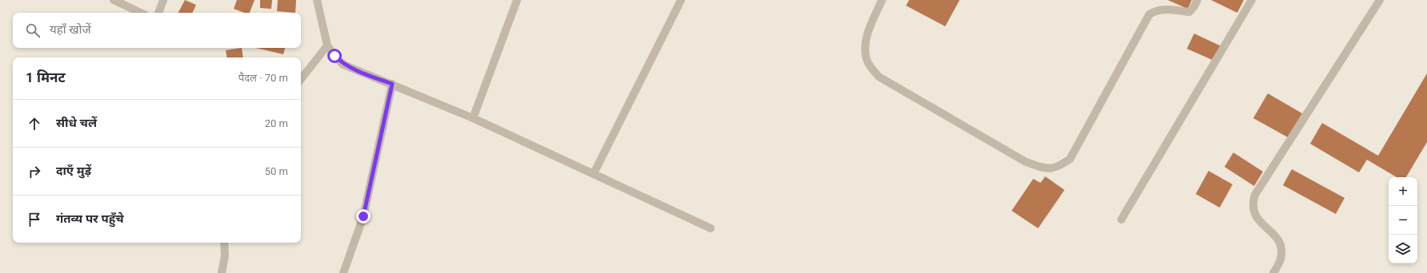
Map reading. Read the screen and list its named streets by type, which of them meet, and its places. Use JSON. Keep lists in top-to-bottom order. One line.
{"page":{"search":"यहाँ खोजें","heading":["1 मिनट","पैदल · 70 m"],"list":[["सीधे चलें","20 m"],["दाएँ मुड़ें","50 m"],"गंतव्य पर पहुँचे"],"map_buttons":["+","−"]}}
